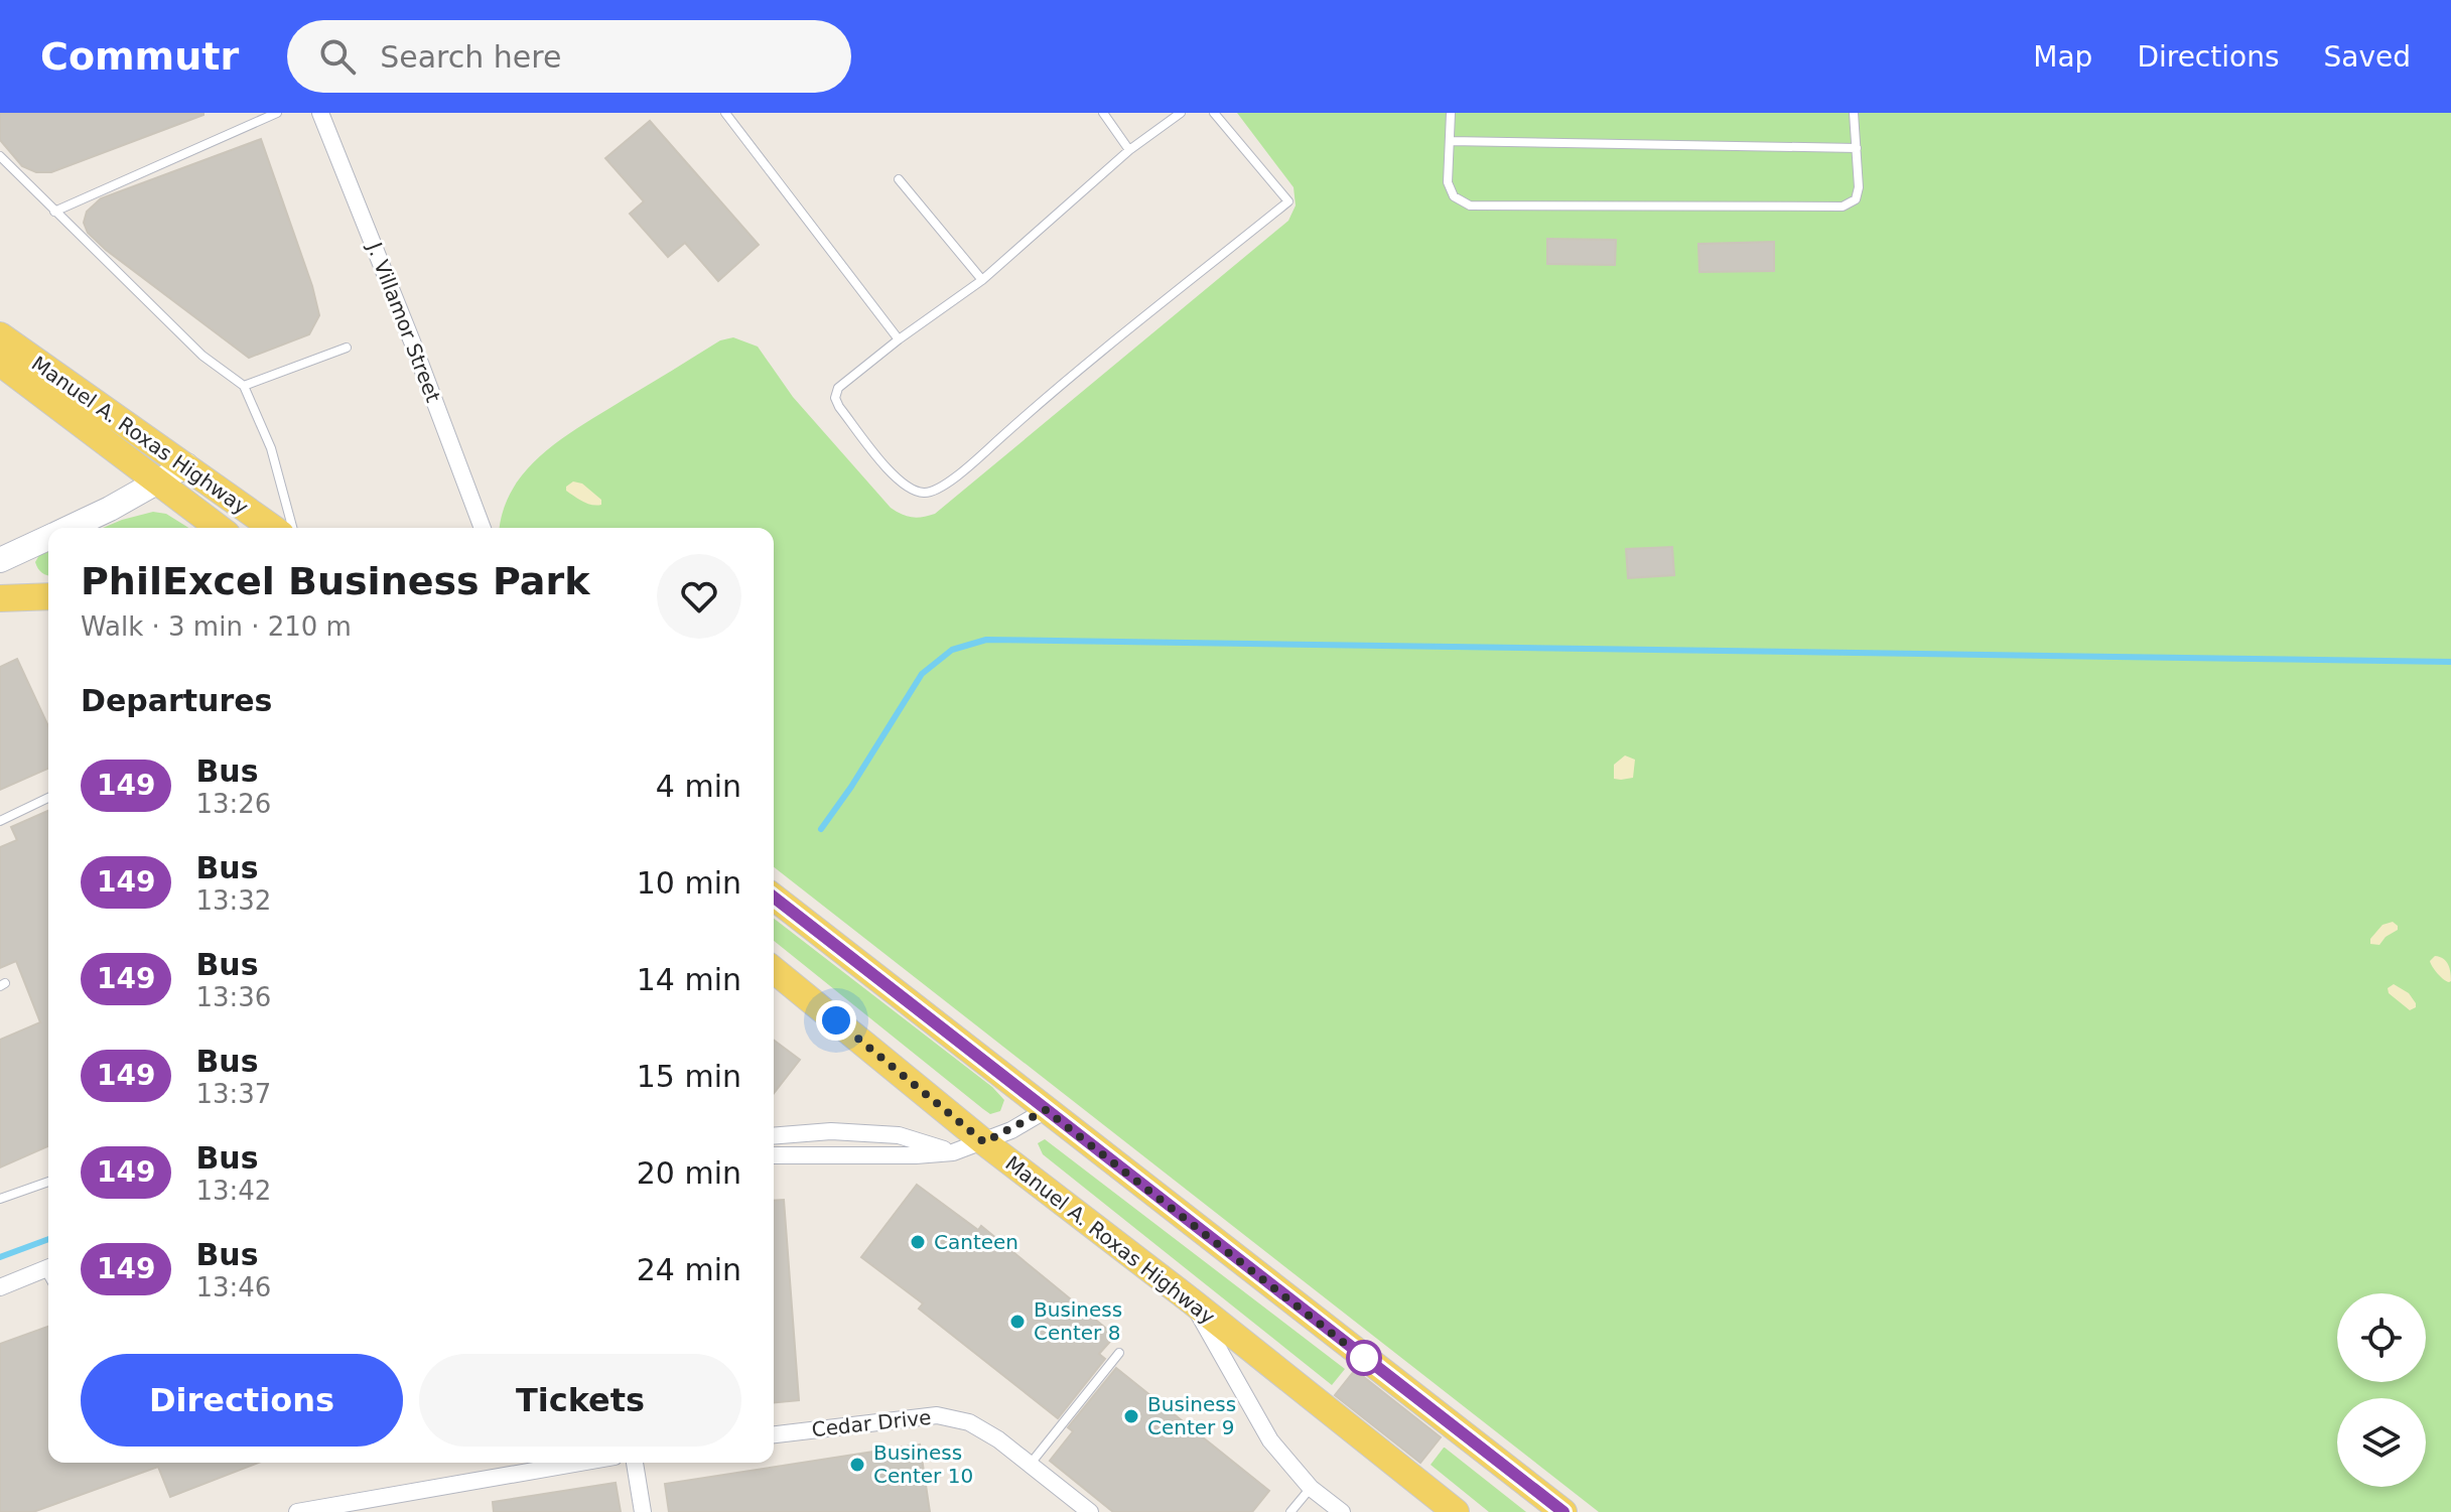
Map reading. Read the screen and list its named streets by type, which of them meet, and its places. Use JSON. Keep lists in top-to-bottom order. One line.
{"streets":{"main road":["Manuel A. Roxas Highway"],"street":["J. Villamor Street","Cedar Drive"]},"places":["Canteen","Business Center 8","Business Center 9","Business Center 10"],"lines":["bus line 149"],"page":{"header":"Commutr","search":"Search here","nav":["Map","Directions","Saved"],"heading":[["PhilExcel Business Park","Walk · 3 min · 210 m"],"Departures"],"list":[{"mark":"149","name":"Bus","note":"13:26","value":"4 min"},{"mark":"149","name":"Bus","note":"13:32","value":"10 min"},{"mark":"149","name":"Bus","note":"13:36","value":"14 min"},{"mark":"149","name":"Bus","note":"13:37","value":"15 min"},{"mark":"149","name":"Bus","note":"13:42","value":"20 min"},{"mark":"149","name":"Bus","note":"13:46","value":"24 min"}],"buttons":["Directions","Tickets"]}}
